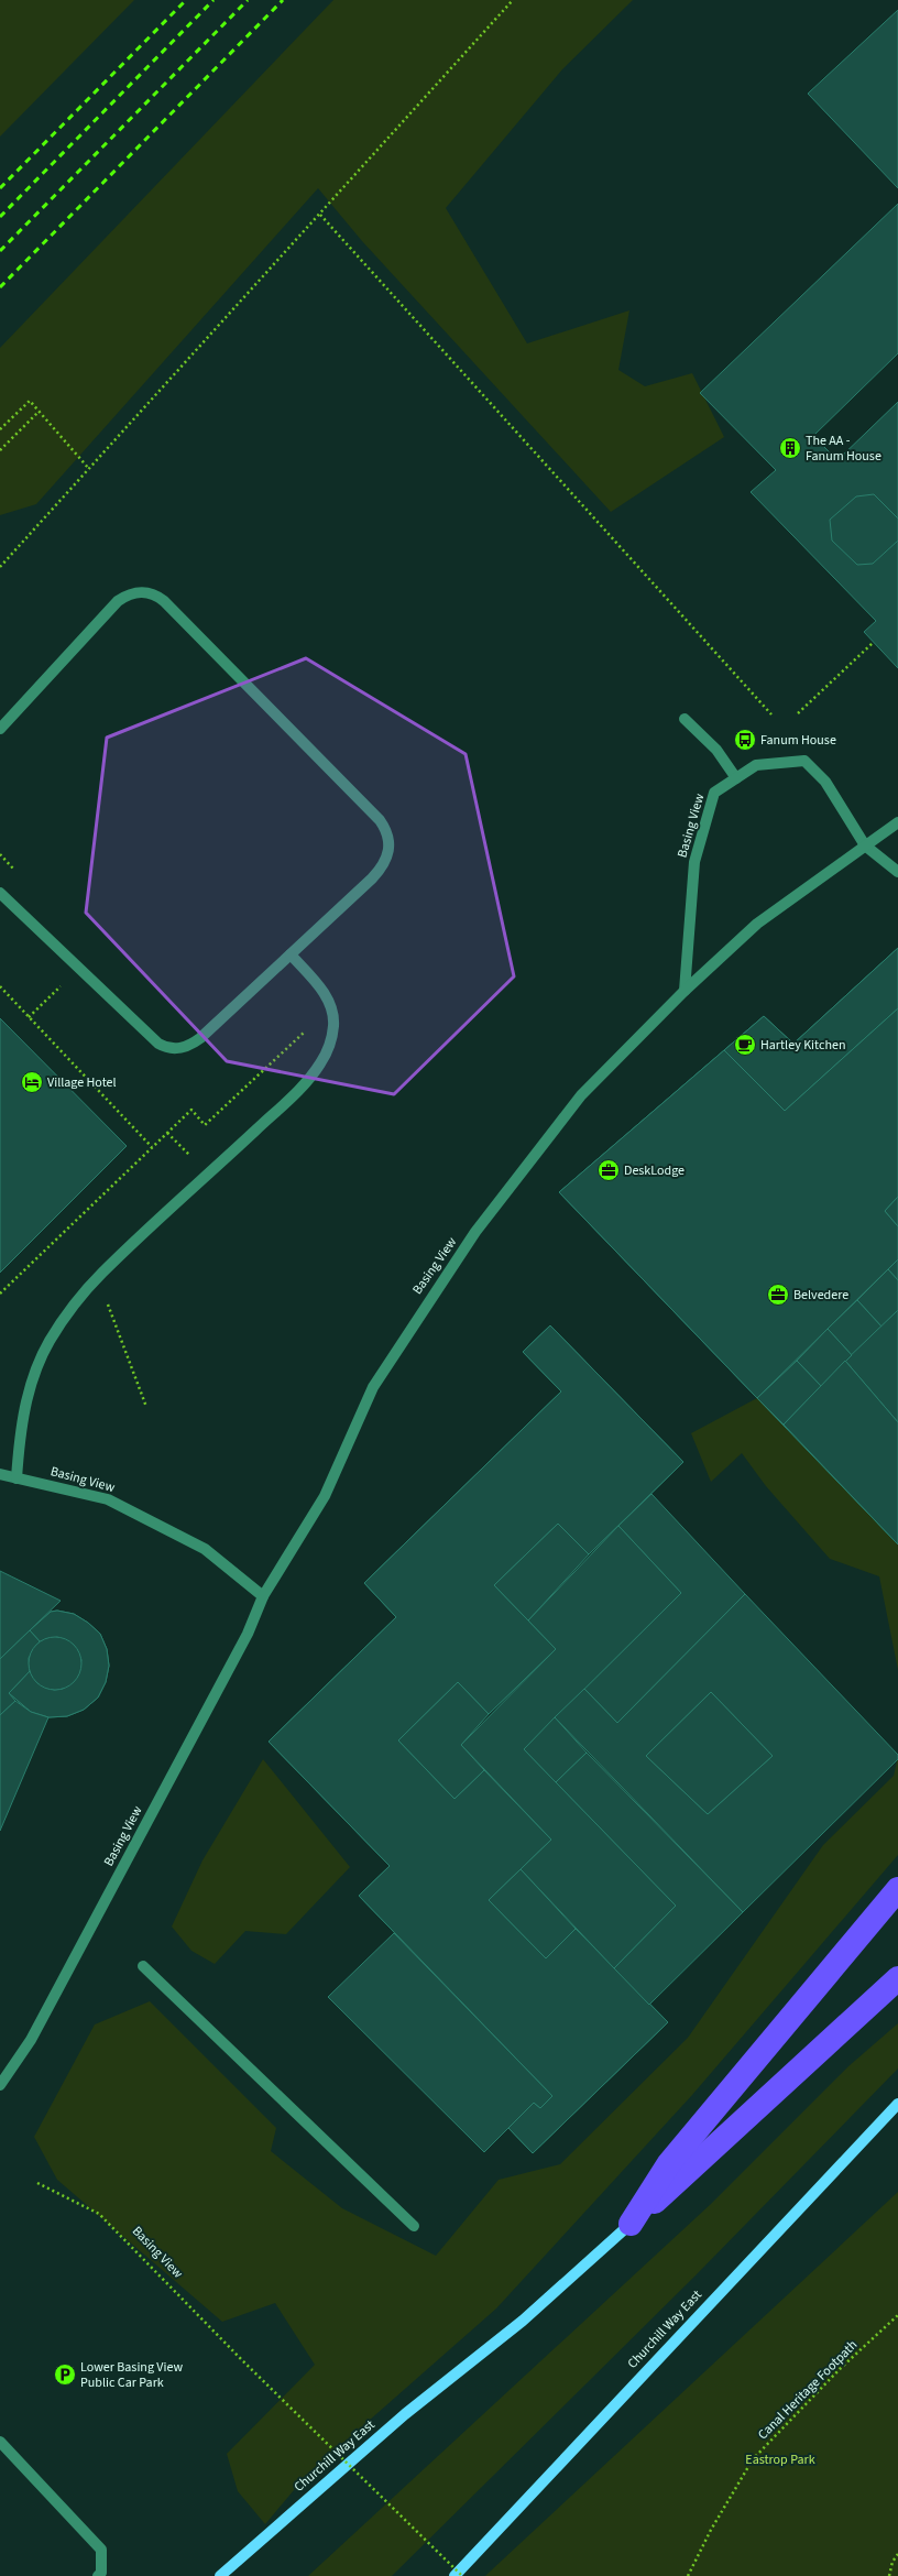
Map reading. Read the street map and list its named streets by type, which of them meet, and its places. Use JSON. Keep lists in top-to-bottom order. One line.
{"streets":{"main road":["Churchill Way East"],"street":["Basing View"],"path":["Canal Heritage Footpath"]},"parks":["Eastrop Park"],"places":{"building":["The AA - Fanum House"],"bus stop":["Fanum House"],"cafe":["Hartley Kitchen"],"hotel":["Village Hotel"],"office":["DeskLodge","Belvedere"],"parking":["Lower Basing View Public Car Park"]}}
